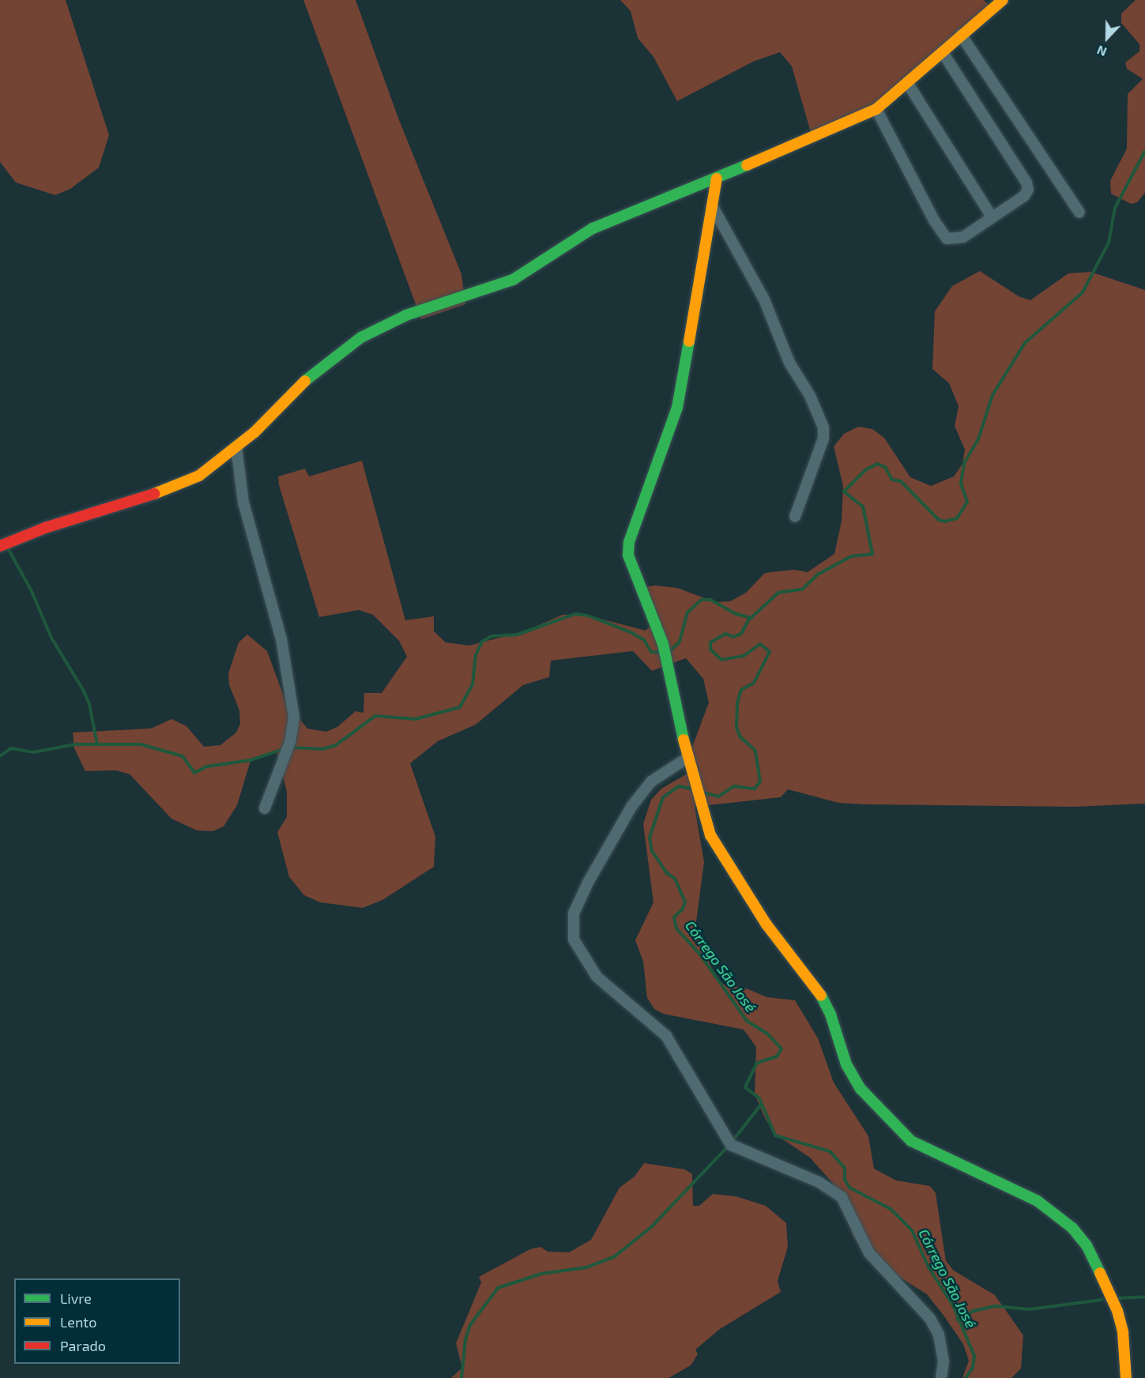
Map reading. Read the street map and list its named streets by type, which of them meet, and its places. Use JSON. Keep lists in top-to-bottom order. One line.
{"water":["Córrego São José"],"legend":["Livre","Lento","Parado"],"north":"bottom"}
